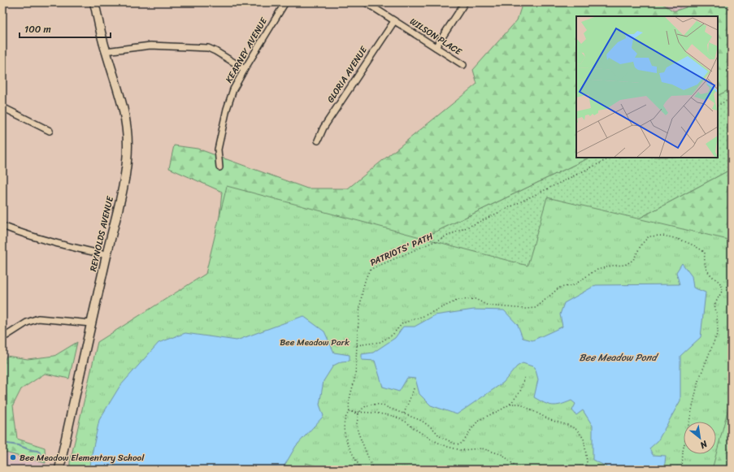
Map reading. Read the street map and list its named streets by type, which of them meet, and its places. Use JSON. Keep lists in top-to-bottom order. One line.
{"streets":{"street":["WILSON PLACE","KEARNEY AVENUE","GLORIA AVENUE","REYNOLDS AVENUE"],"path":["PATRIOTS' PATH"]},"crossings":[["WILSON PLACE","GLORIA AVENUE"]],"water":["Bee Meadow Pond"],"parks":["Bee Meadow Park"],"places":["Bee Meadow Elementary School"],"scale_bar":"100 m","north":"bottom right"}
